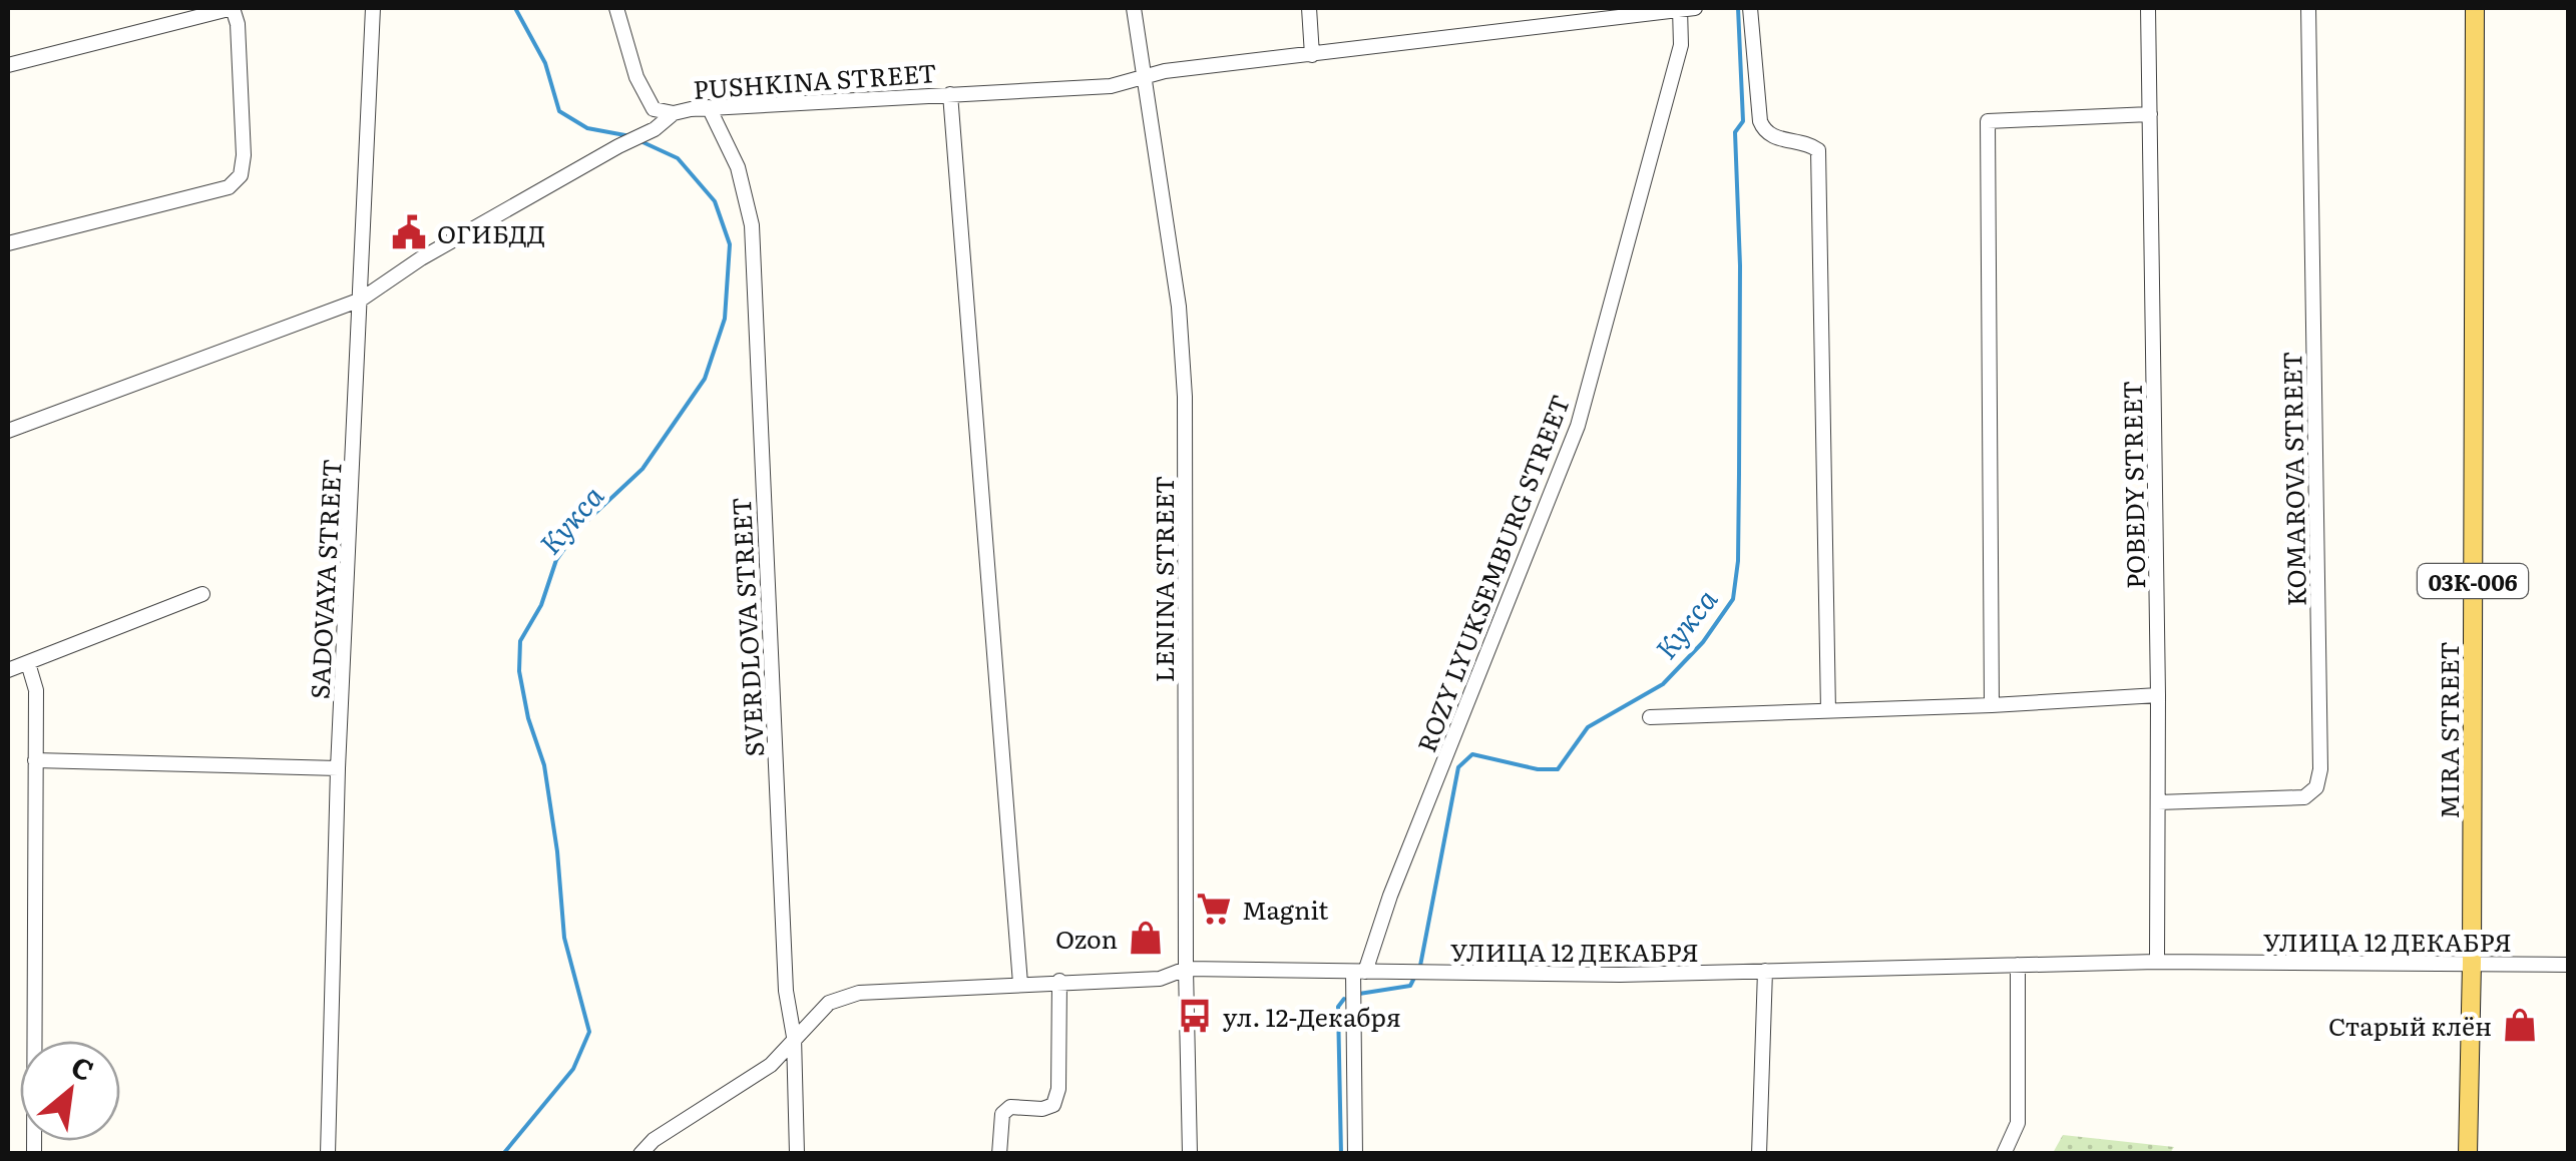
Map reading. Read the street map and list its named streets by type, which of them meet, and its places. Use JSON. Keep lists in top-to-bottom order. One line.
{"streets":{"main road":["03К-006","MIRA STREET"],"street":["PUSHKINA STREET","KOMAROVA STREET","POBEDY STREET","ROZY LYUKSEMBURG STREET","SADOVAYA STREET","LENINA STREET","SVERDLOVA STREET","УЛИЦА 12 ДЕКАБРЯ"]},"crossings":[["PUSHKINA STREET","ROZY LYUKSEMBURG STREET"],["PUSHKINA STREET","SADOVAYA STREET"],["PUSHKINA STREET","LENINA STREET"],["PUSHKINA STREET","SVERDLOVA STREET"],["KOMAROVA STREET","POBEDY STREET"],["POBEDY STREET","УЛИЦА 12 ДЕКАБРЯ"],["ROZY LYUKSEMBURG STREET","УЛИЦА 12 ДЕКАБРЯ"],["LENINA STREET","УЛИЦА 12 ДЕКАБРЯ"],["SVERDLOVA STREET","УЛИЦА 12 ДЕКАБРЯ"],["MIRA STREET","УЛИЦА 12 ДЕКАБРЯ"]],"water":["Кукса"],"places":{"public building":["ОГИБДД"],"supermarket":["Magnit"],"shop":["Ozon","Старый клён"],"bus stop":["ул. 12-Декабря"]},"north":"top right"}
